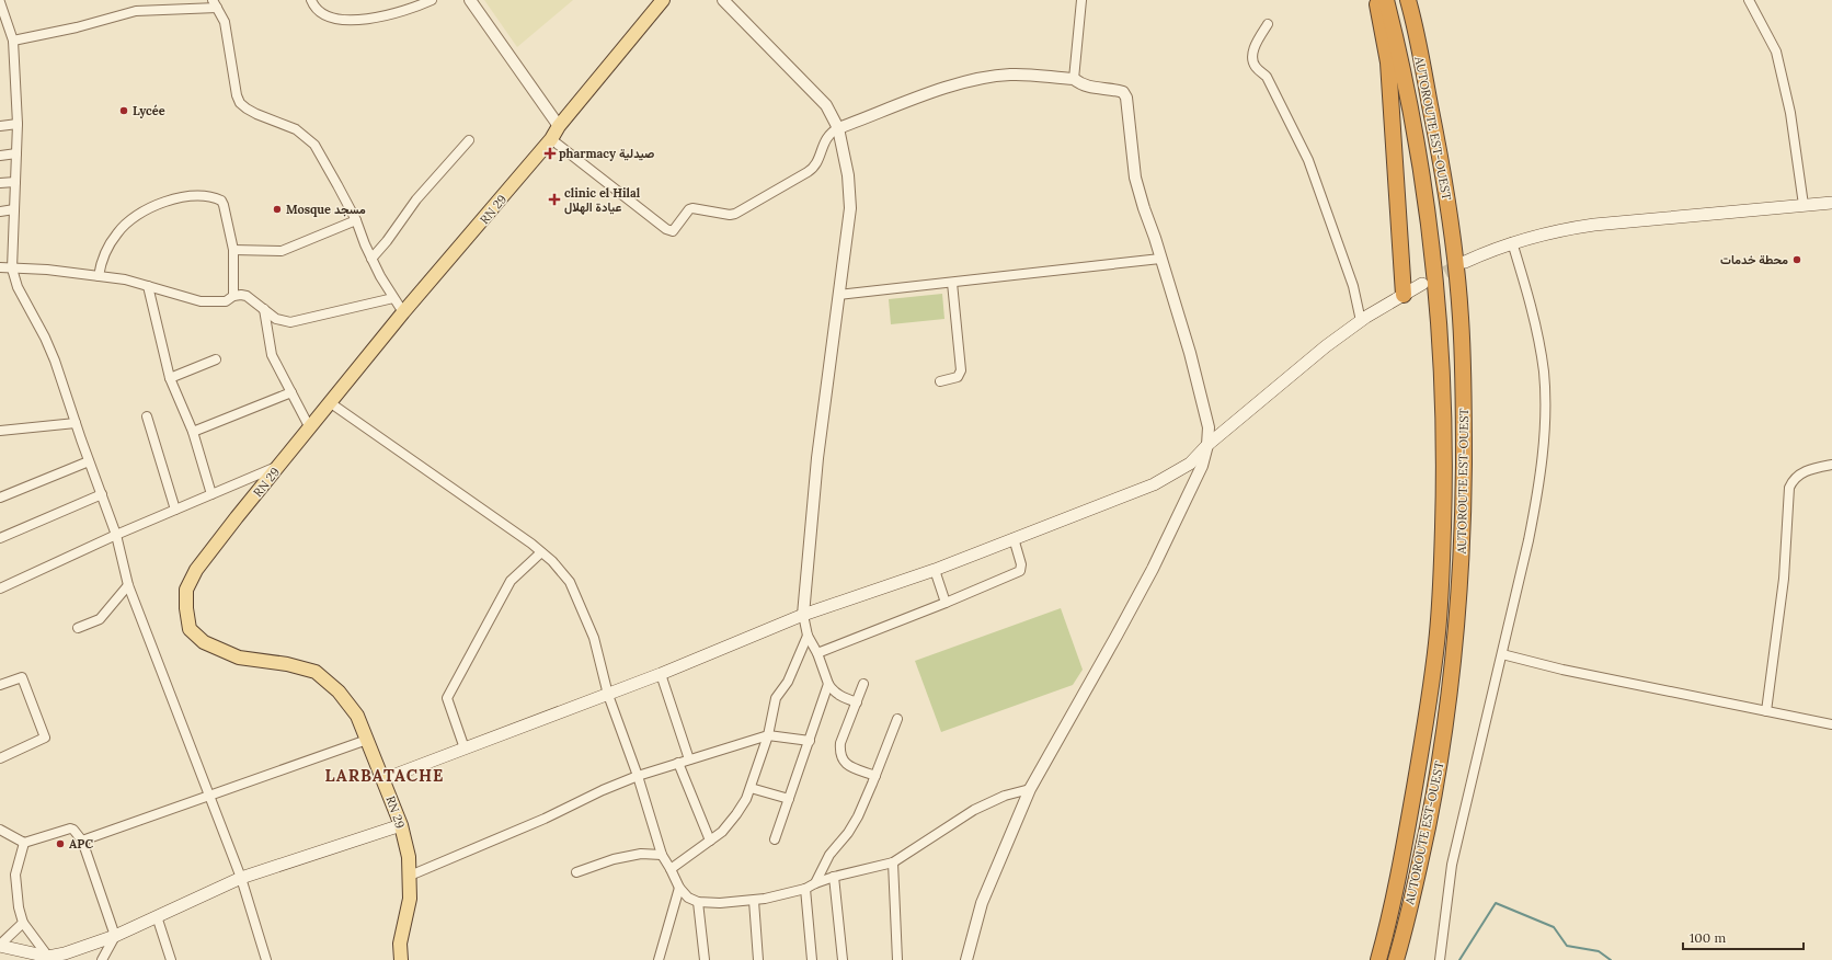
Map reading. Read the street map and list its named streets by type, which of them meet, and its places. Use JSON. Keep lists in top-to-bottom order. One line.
{"streets":{"highway":["AUTOROUTE EST-OUEST"],"main road":["RN 29"]},"districts":["LARBATACHE"],"places":{"other":["Lycée","Mosque مسجد","محطة خدمات","APC"],"health":["pharmacy صيدلية","clinic el Hilal عيادة الهلال"]},"scale_bar":"100 m"}
